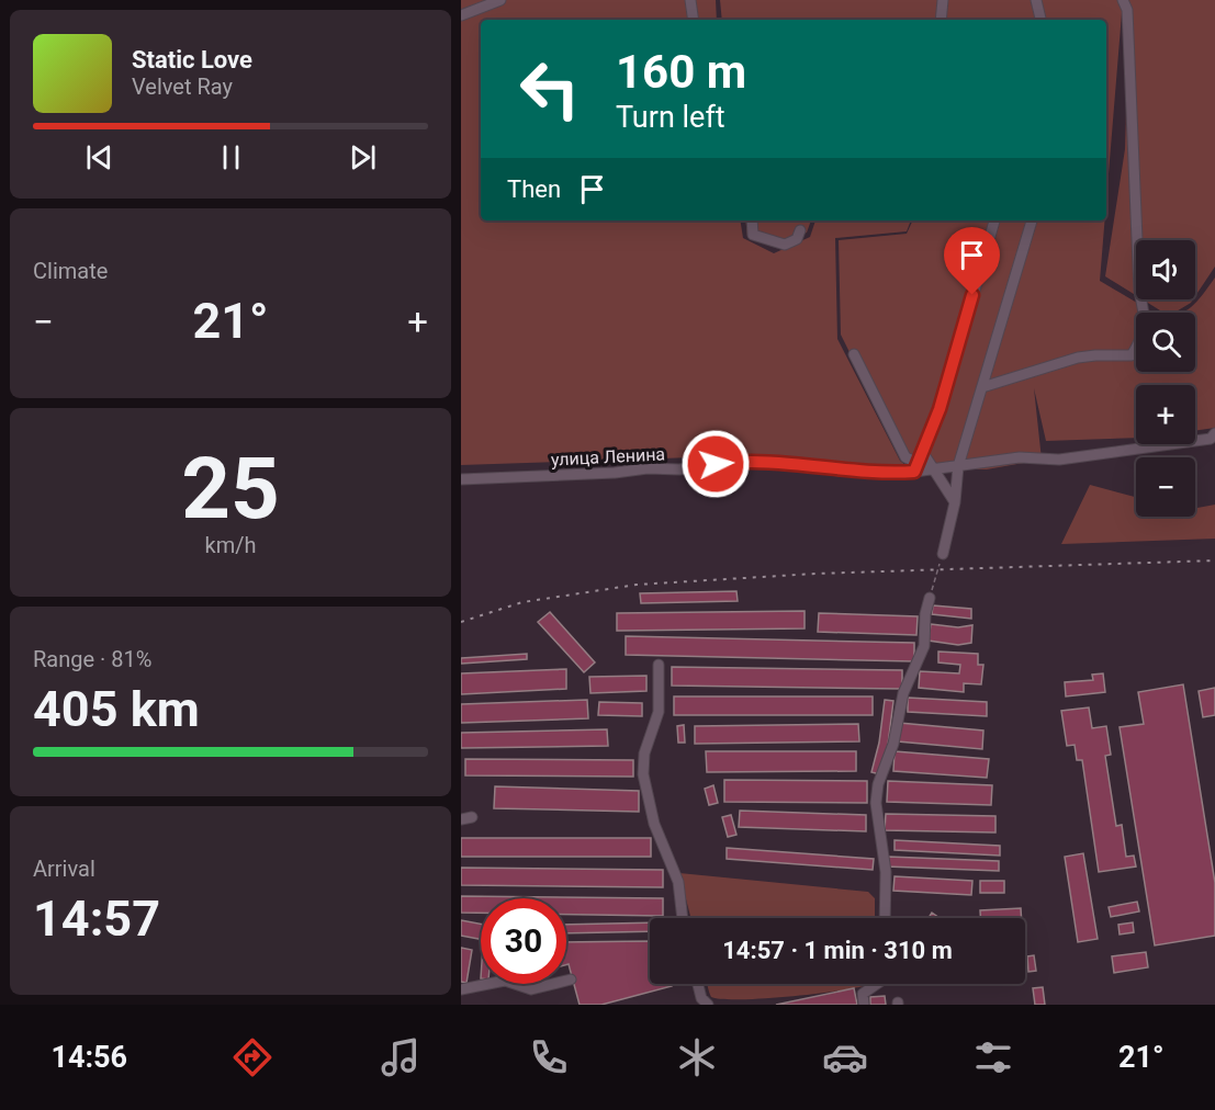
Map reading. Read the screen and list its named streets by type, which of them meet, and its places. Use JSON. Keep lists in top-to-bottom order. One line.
{"streets":{"street":["улица Ленина"]},"page":{"turn":["160 m","Turn left"],"song":["Static Love","Velvet Ray"],"then":"Then","tile":["Climate",["25","km/h"],["Range · 81%","405 km"],["Arrival","14:57"]],"map_buttons":["+","−"],"heat":["−","21°","+"],"limit":"30","trip":"14:57 · 1 min · 310 m","tabs":["14:56","21°"]}}
